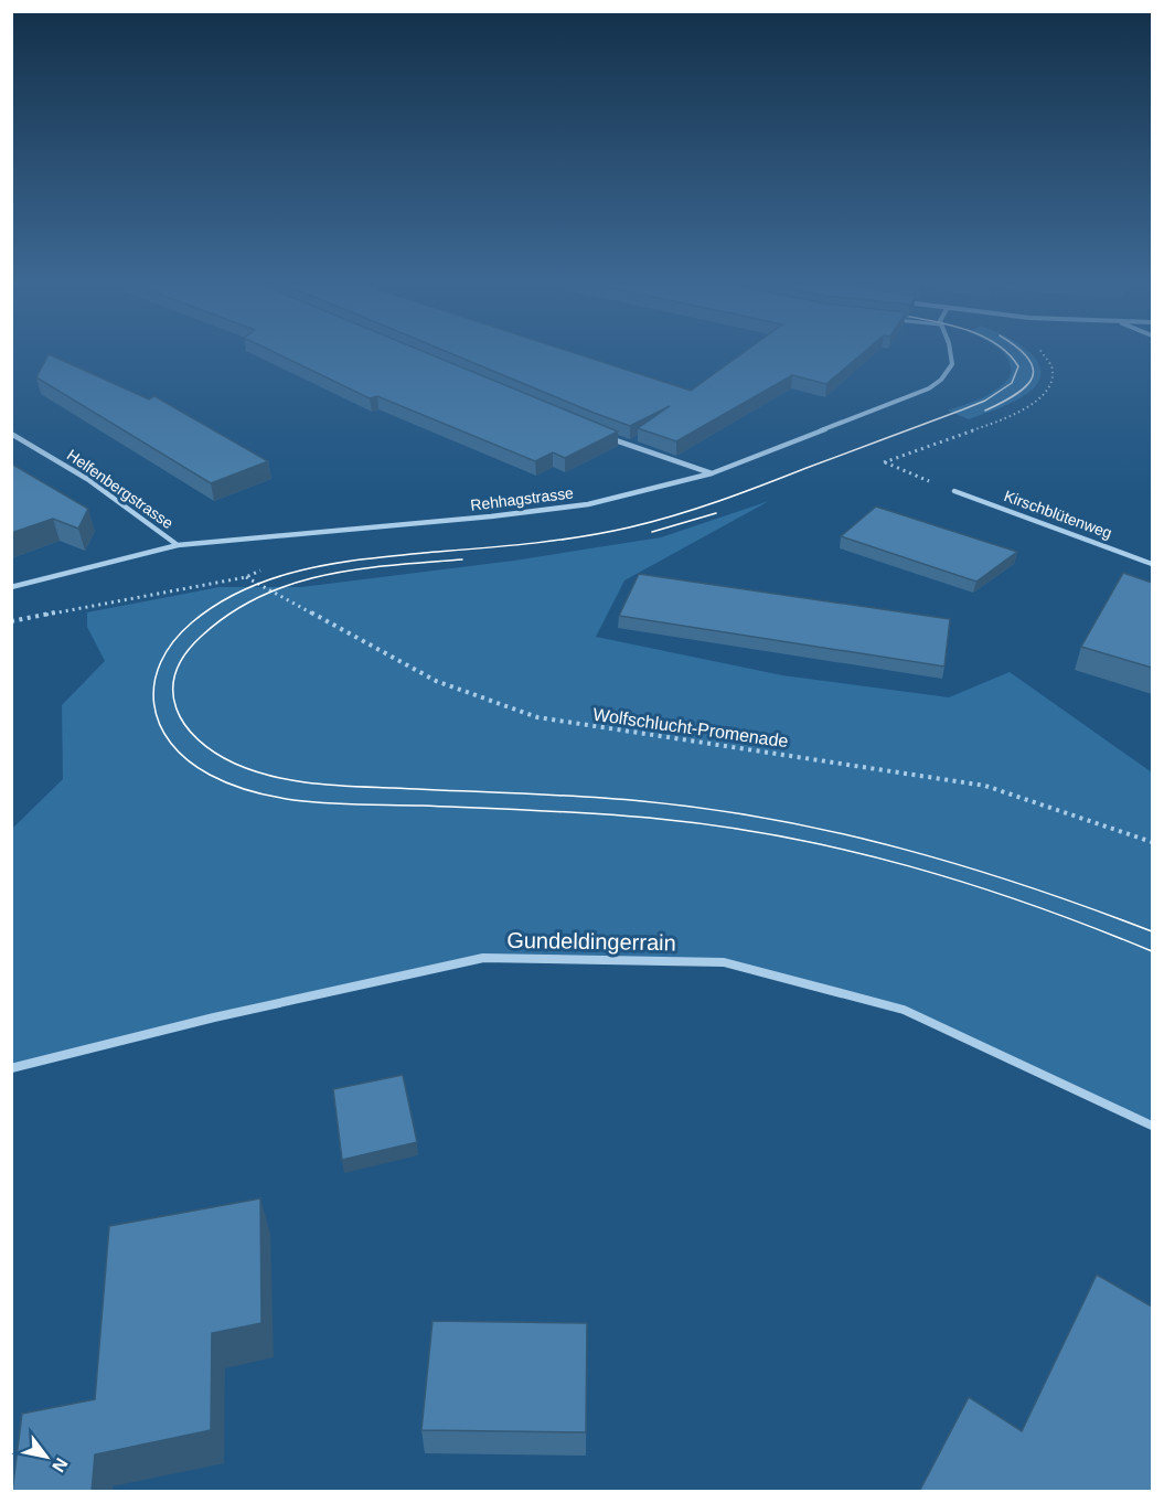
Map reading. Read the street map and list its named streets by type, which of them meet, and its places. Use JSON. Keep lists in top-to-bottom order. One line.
{"streets":{"street":["Helfenbergstrasse","Rehhagstrasse","Kirschblütenweg","Gundeldingerrain"],"path":["Wolfschlucht-Promenade"]},"crossings":[["Helfenbergstrasse","Rehhagstrasse"]],"north":"bottom right"}
